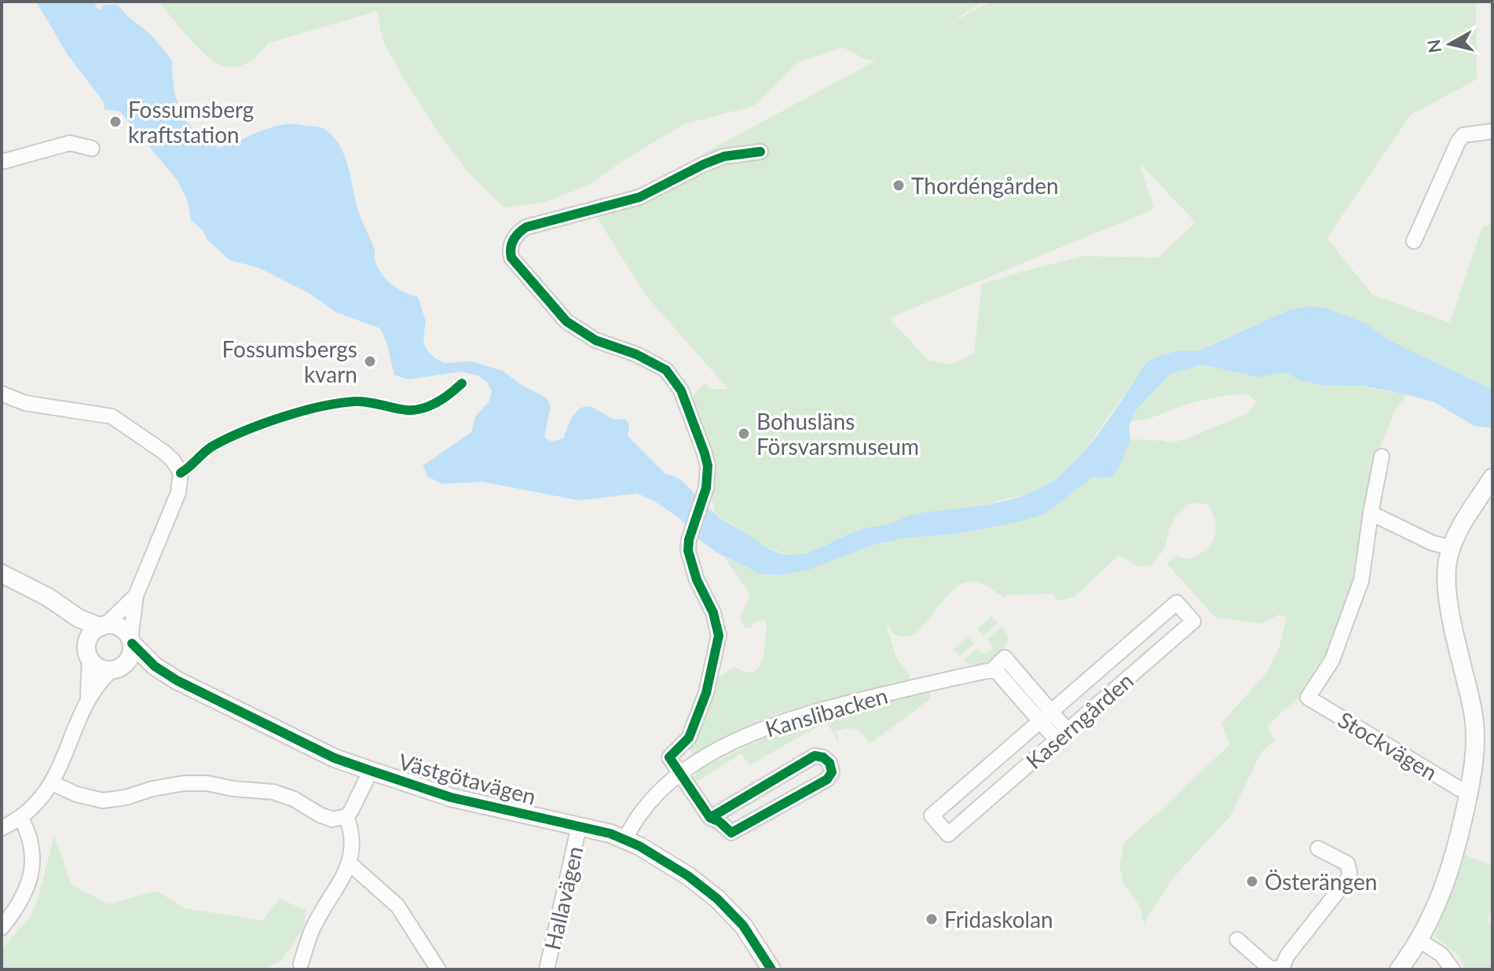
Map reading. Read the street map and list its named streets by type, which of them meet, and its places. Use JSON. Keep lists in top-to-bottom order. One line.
{"streets":{"street":["Kanslibacken","Kaserngården","Stockvägen","Västgötavägen","Hallavägen"]},"crossings":[["Kanslibacken","Västgötavägen"],["Västgötavägen","Hallavägen"]],"places":["Fossumsberg kraftstation","Thordéngården","Fossumsbergs kvarn","Bohusläns Försvarsmuseum","Österängen","Fridaskolan"],"north":"left"}
